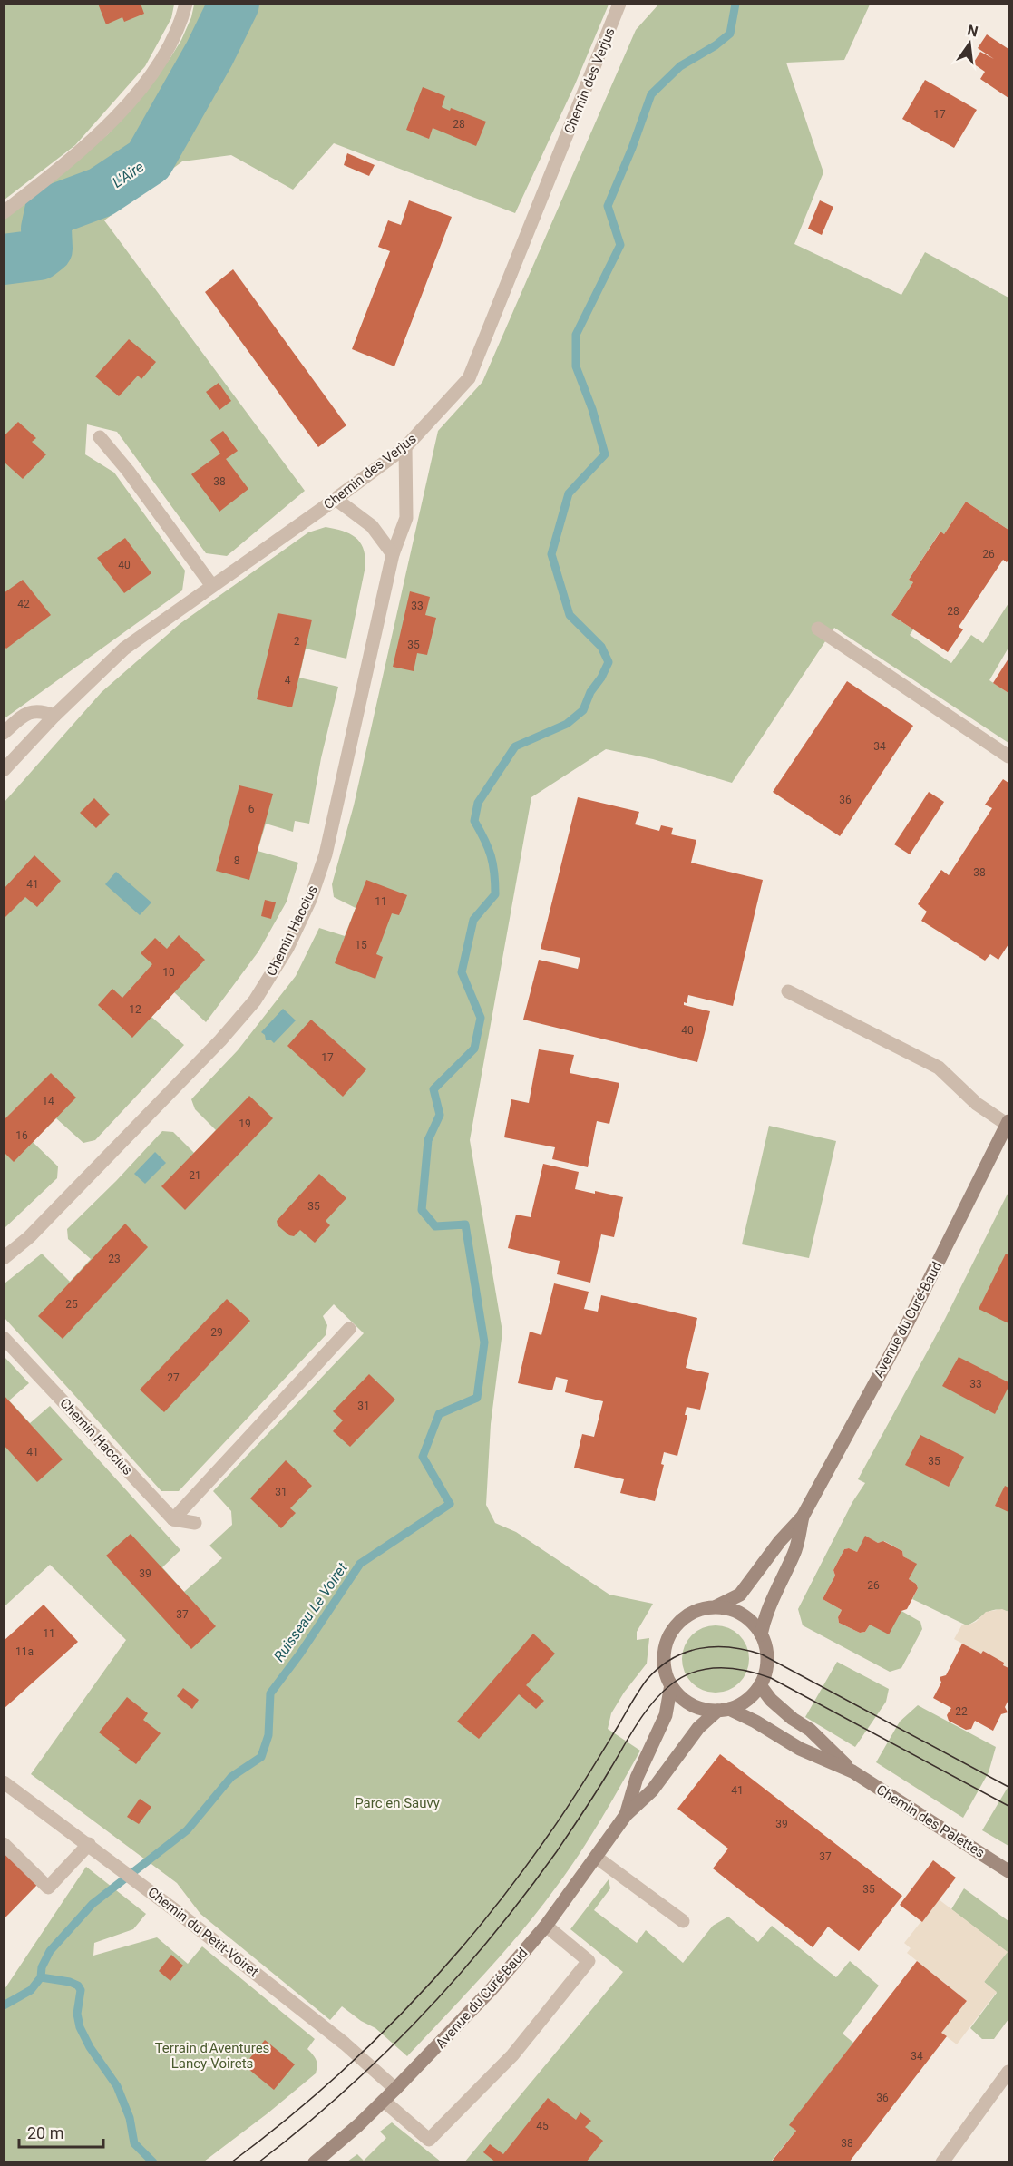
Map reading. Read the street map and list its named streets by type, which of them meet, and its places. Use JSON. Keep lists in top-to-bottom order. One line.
{"streets":{"street":["Chemin des Verjus","Chemin Haccius","Avenue du Curé-Baud","Chemin des Palettes","Chemin du Petit-Voiret"]},"crossings":[["Chemin des Verjus","Chemin Haccius"],["Avenue du Curé-Baud","Chemin des Palettes"],["Avenue du Curé-Baud","Chemin du Petit-Voiret"]],"water":["L'Aire","Ruisseau Le Voiret"],"parks":["Parc en Sauvy","Terrain d'Aventures Lancy-Voirets"],"house_numbers":["17","28","38","26","40","42","33","28","2","35","4","34","36","6","8","38","41","11","15","10","12","40","17","14","19","16","21","35","23","25","29","27","33","31","41","35","31","39","26","37","11","11a","22","41","39","37","35","34","36","45","38"],"scale_bar":"20 m","north":"top"}
